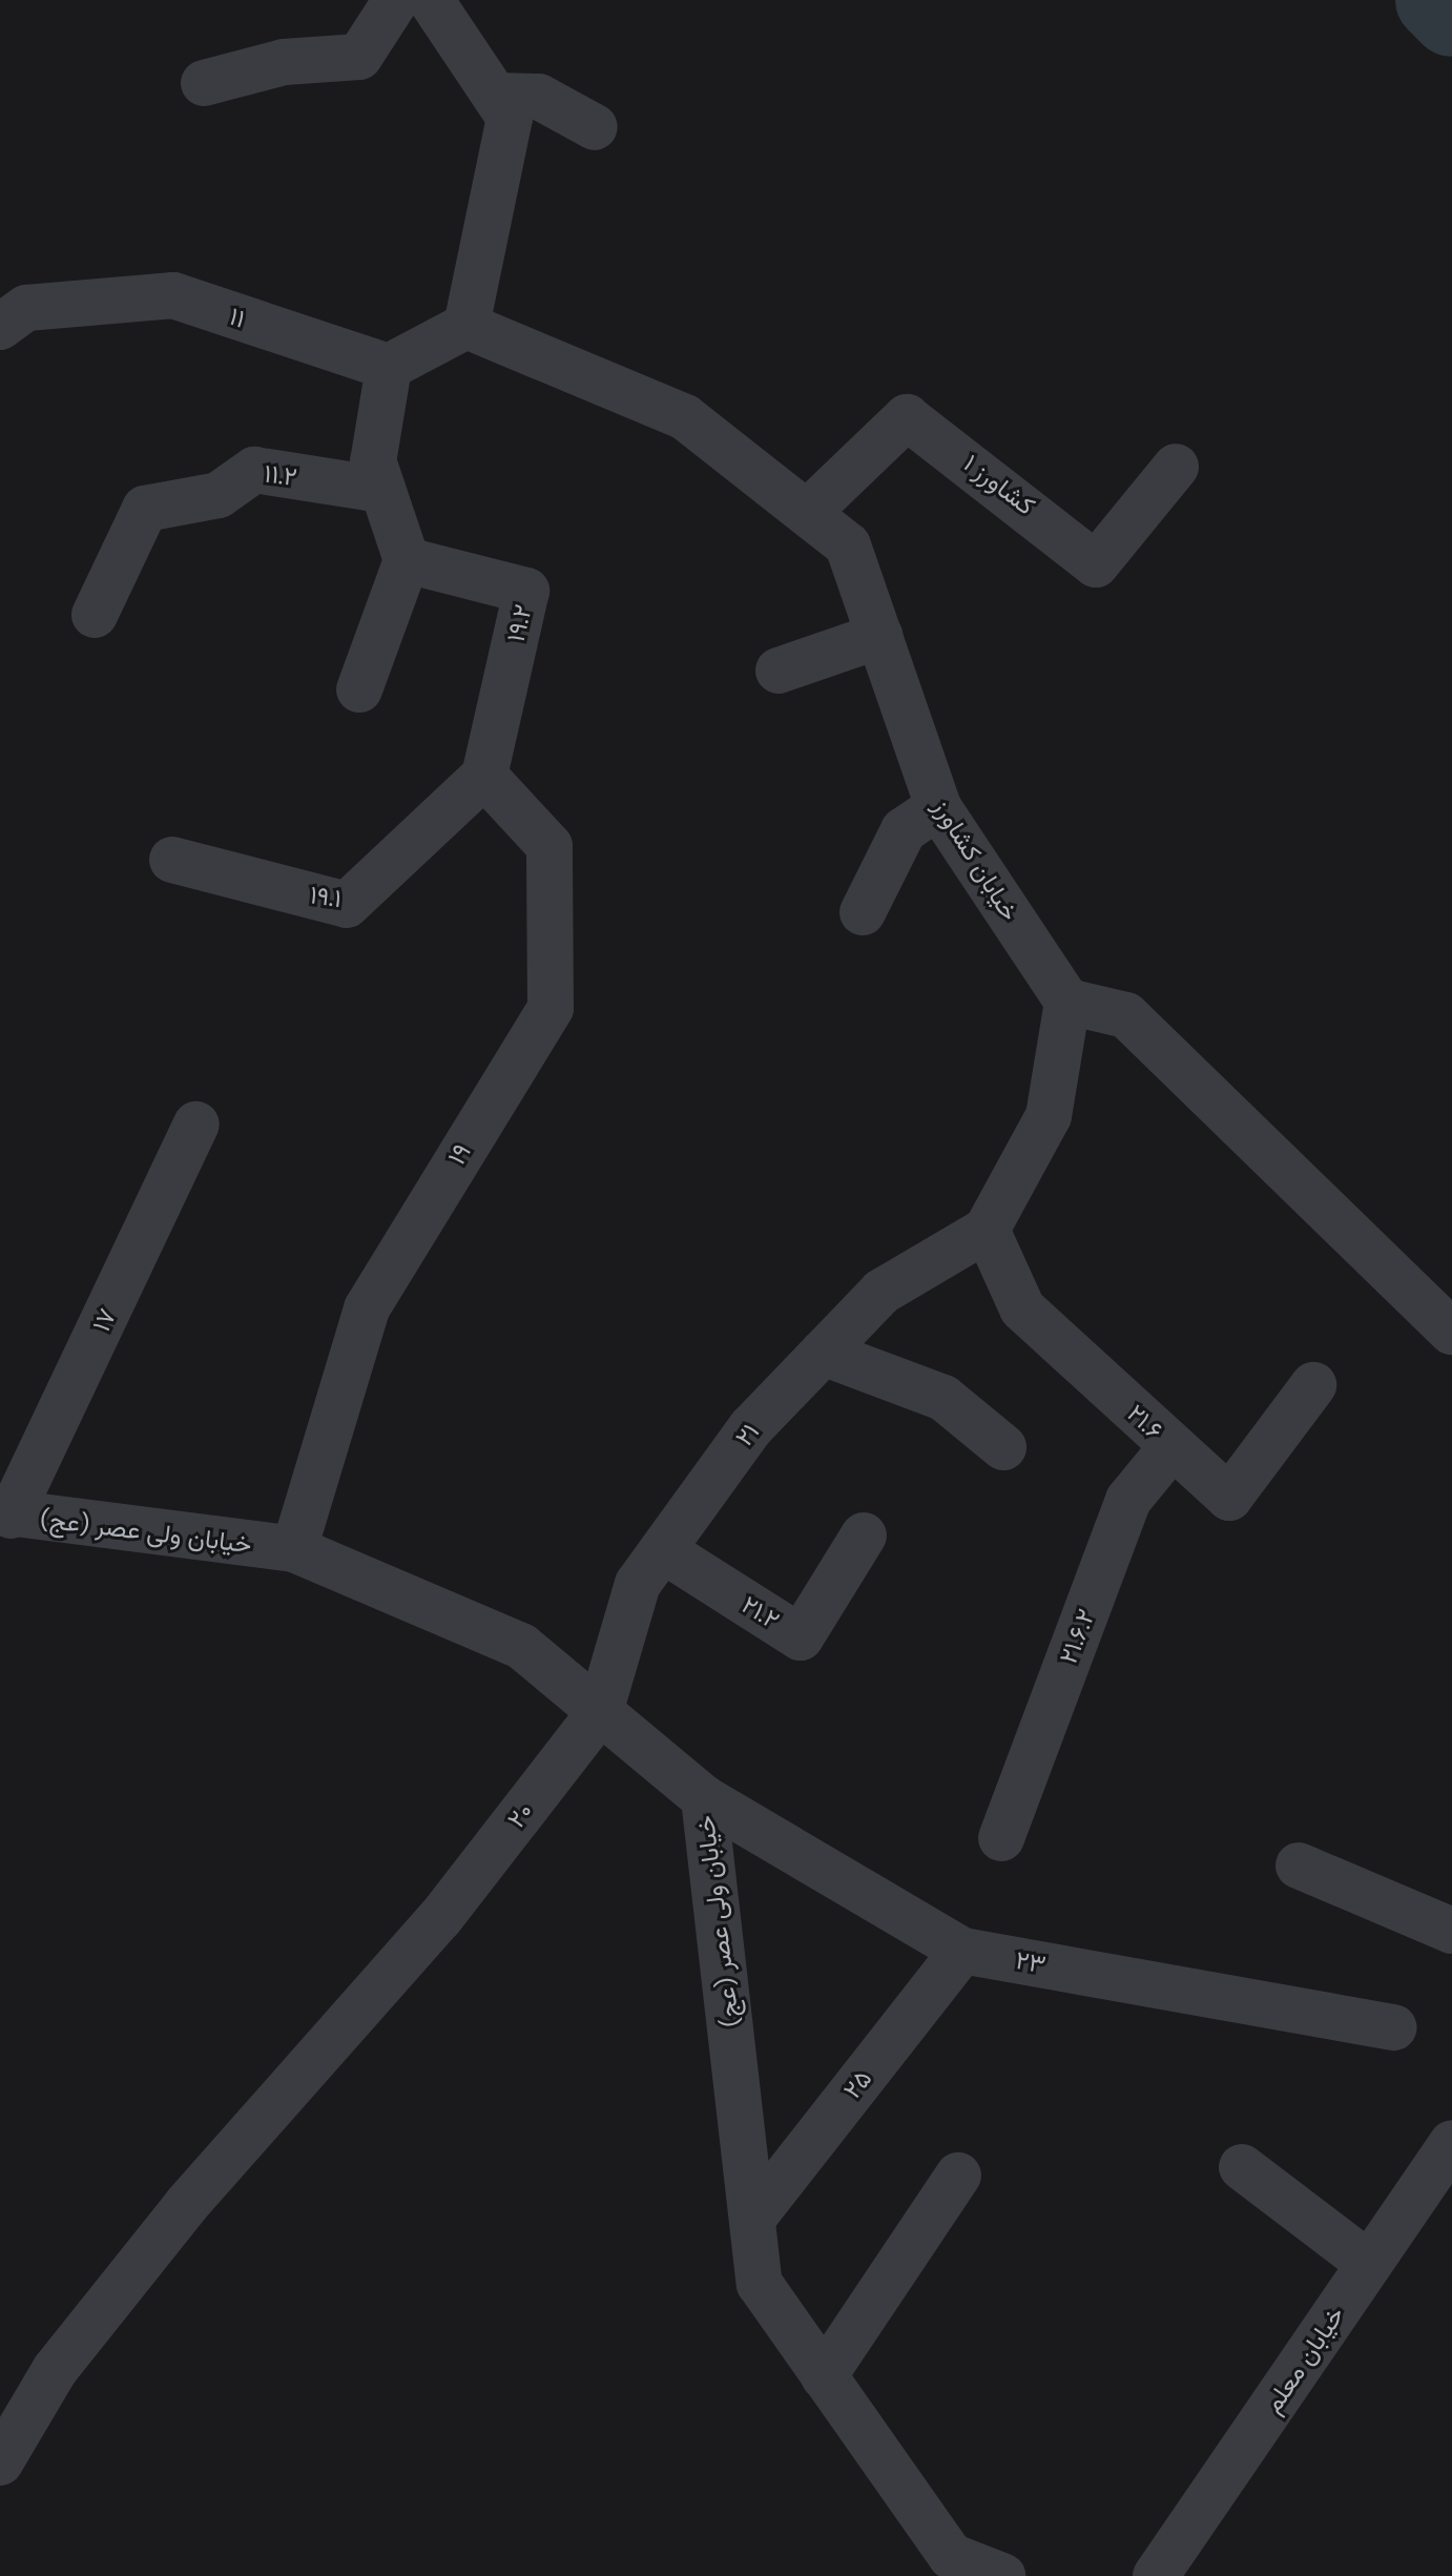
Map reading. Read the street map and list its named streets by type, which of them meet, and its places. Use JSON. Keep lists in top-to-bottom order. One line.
{"streets":{"street":["۱۱","۱۱.۲","۱ کشاورز","۱۹.۲","خیابان کشاورز","۱۹.۱","۱۹","۱۷","۲۱.۶","۲۱","خیابان ولی عصر (عج)","۲۱.۲","۲۱.۶.۲","۲۰","۲۳","۲۵","خیابان معلم"]},"crossings":[["۱۱","۱۱.۲"],["۱ کشاورز","خیابان کشاورز"],["۱۹.۲","۱۹.۱"],["۱۹.۲","۱۹"],["۱۹.۱","۱۹"],["۱۹","خیابان ولی عصر (عج)"],["۱۷","خیابان ولی عصر (عج)"],["۲۱.۶","۲۱"],["۲۱.۶","۲۱.۶.۲"],["۲۱","خیابان ولی عصر (عج)"],["۲۱","۲۱.۲"],["۲۱","۲۰"],["خیابان ولی عصر (عج)","۲۰"],["خیابان ولی عصر (عج)","۲۳"],["خیابان ولی عصر (عج)","۲۵"],["۲۳","۲۵"]]}
